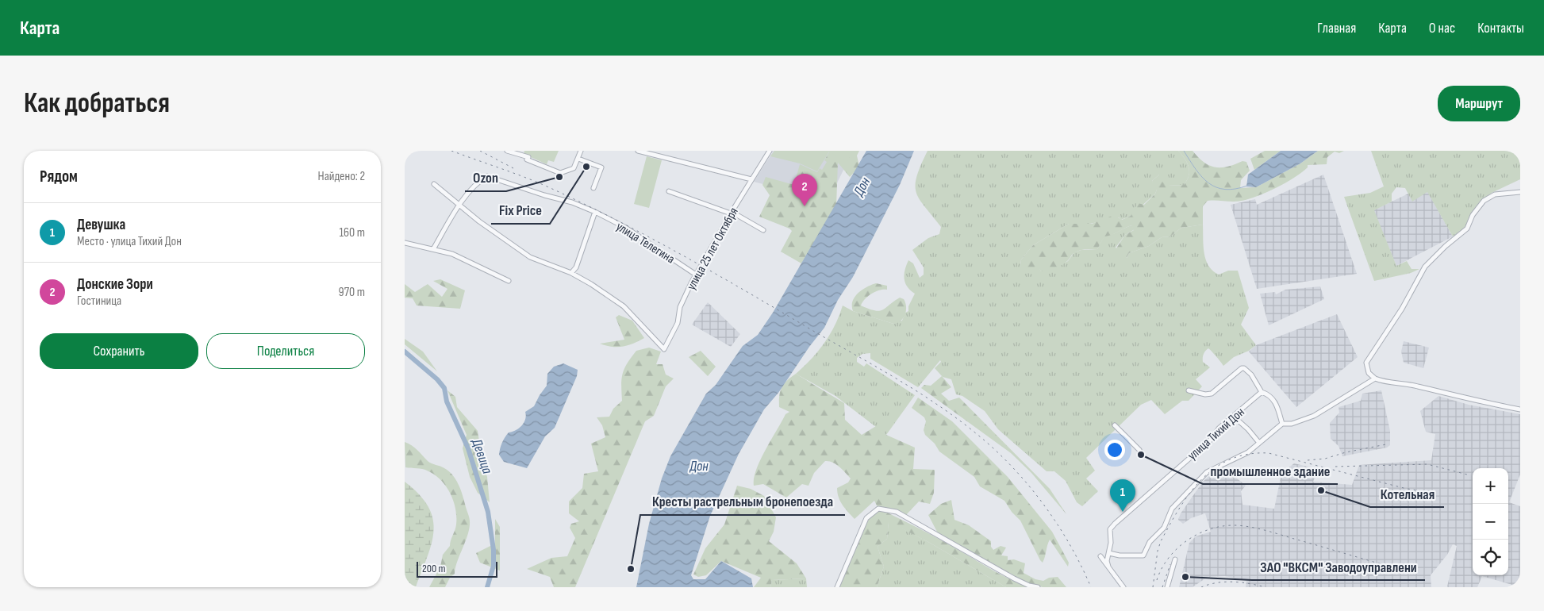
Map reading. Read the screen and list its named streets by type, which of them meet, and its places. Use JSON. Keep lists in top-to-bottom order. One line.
{"streets":{"street":["улица Телегина","улица 25 лет Октября","улица Тихий Дон"]},"crossings":[["улица Телегина","улица 25 лет Октября"]],"water":["Дон","Девица"],"places":["Fix Price","Ozon","промышленное здание","Котельная","Кресты растрельным бронепоезда","ЗАО \"ВКСМ\" Заводоуправлени"],"scale_bar":"200 m","page":{"header":"Карта","nav":["Главная","Карта","О нас","Контакты"],"buttons":["Маршрут",["Сохранить","Поделиться"]],"title":"Как добраться","heading":["Рядом","Найдено: 2"],"pins":["2","1"],"list":[{"mark":"1","name":"Девушка","note":"Место · улица Тихий Дон","value":"160 m"},{"mark":"2","name":"Донские Зори","note":"Гостиница","value":"970 m"}],"map_buttons":["+","−"],"scale":"200 m"}}
